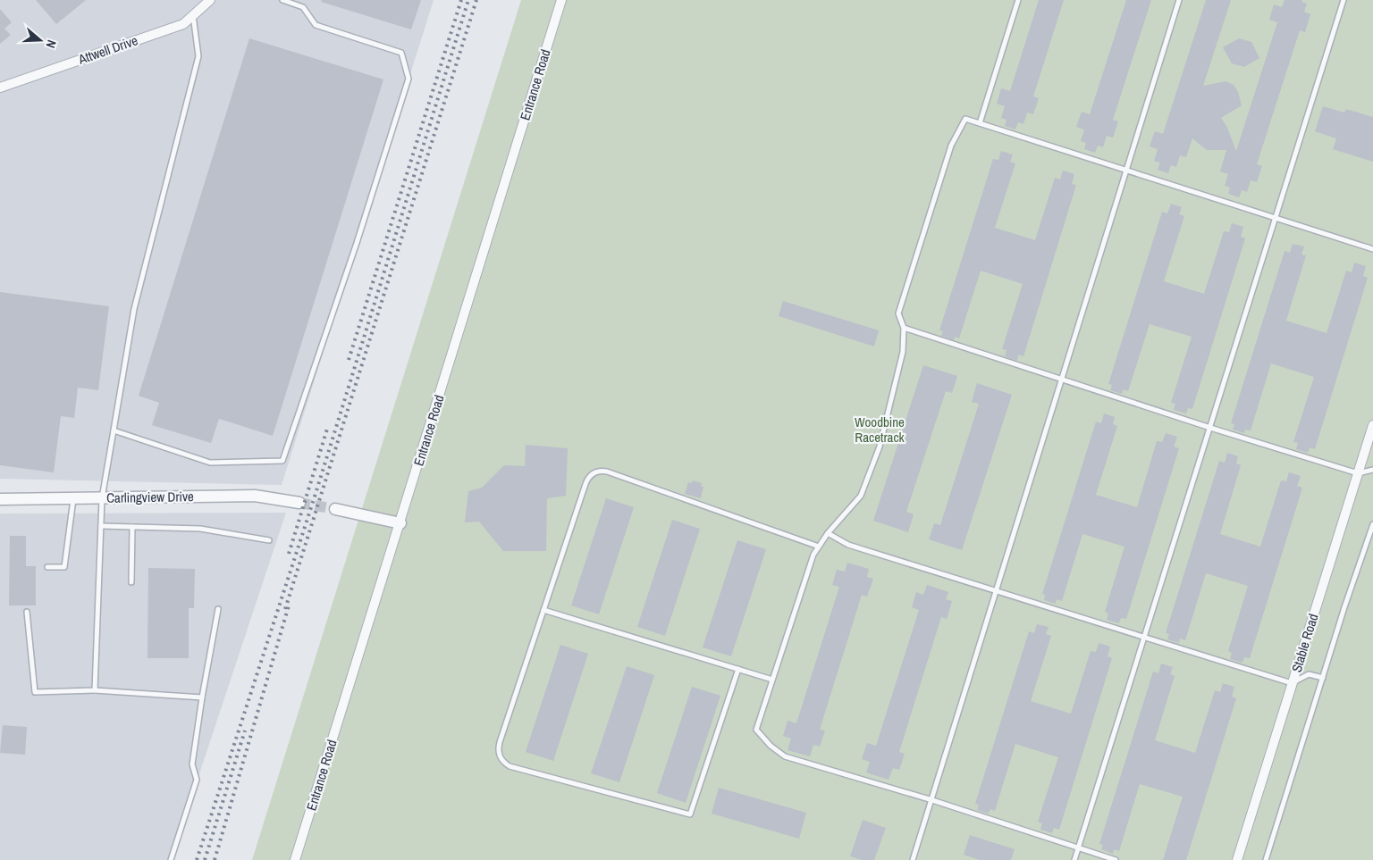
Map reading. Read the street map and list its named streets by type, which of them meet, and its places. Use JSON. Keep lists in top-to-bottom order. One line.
{"streets":{"street":["Attwell Drive","Entrance Road","Carlingview Drive","Stable Road"]},"parks":["Woodbine Racetrack"],"north":"right"}
